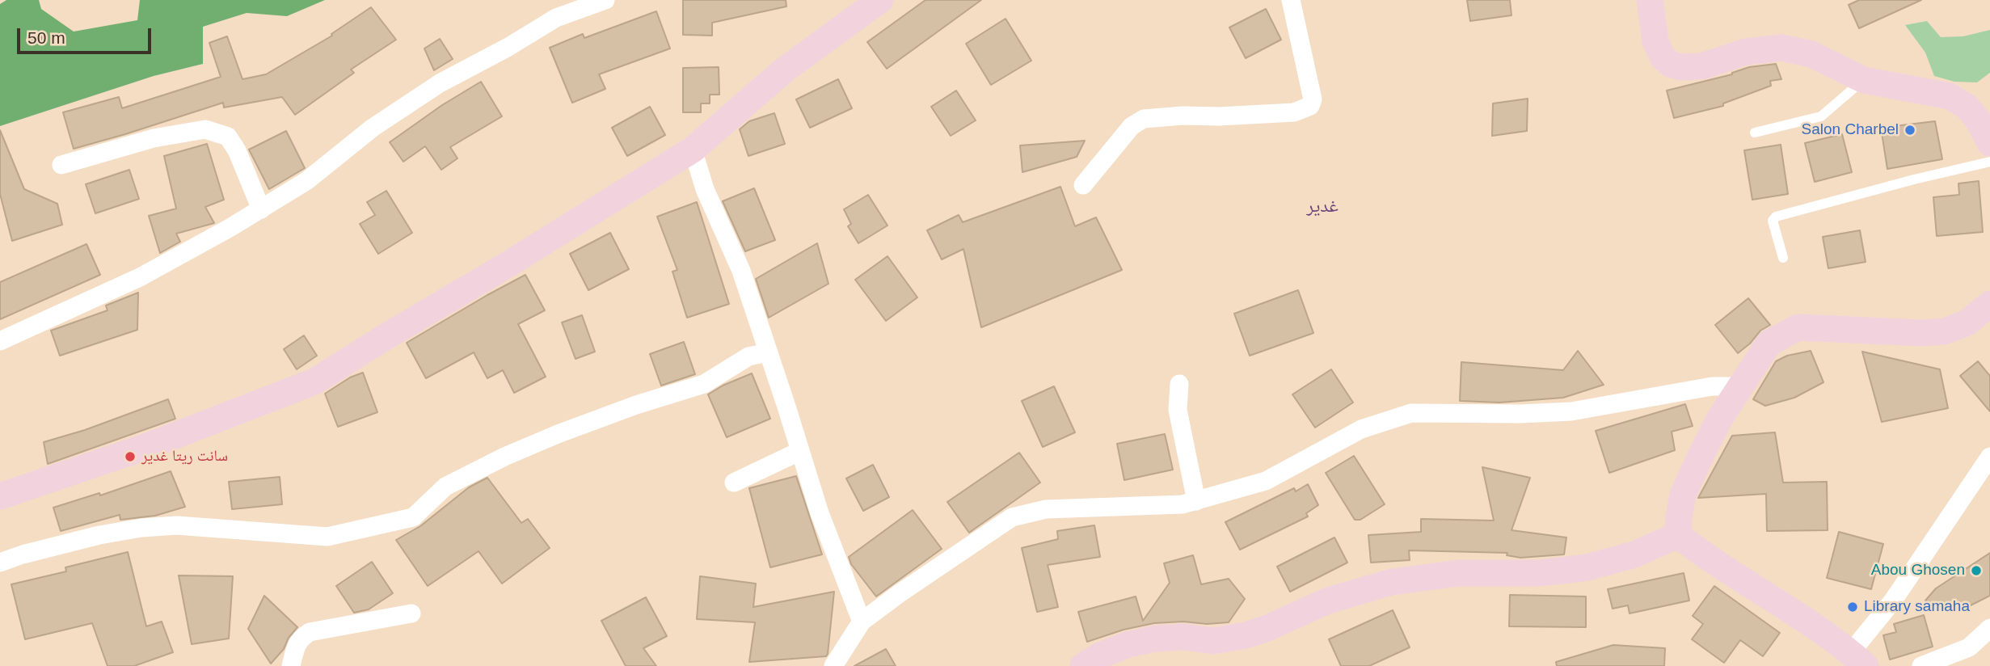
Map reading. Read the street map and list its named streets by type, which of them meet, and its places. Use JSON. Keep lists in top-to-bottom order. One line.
{"districts":["غدير"],"places":["Salon Charbel","سانت ريتا غدير","Abou Ghosen","Library samaha"],"scale_bar":"50 m"}
